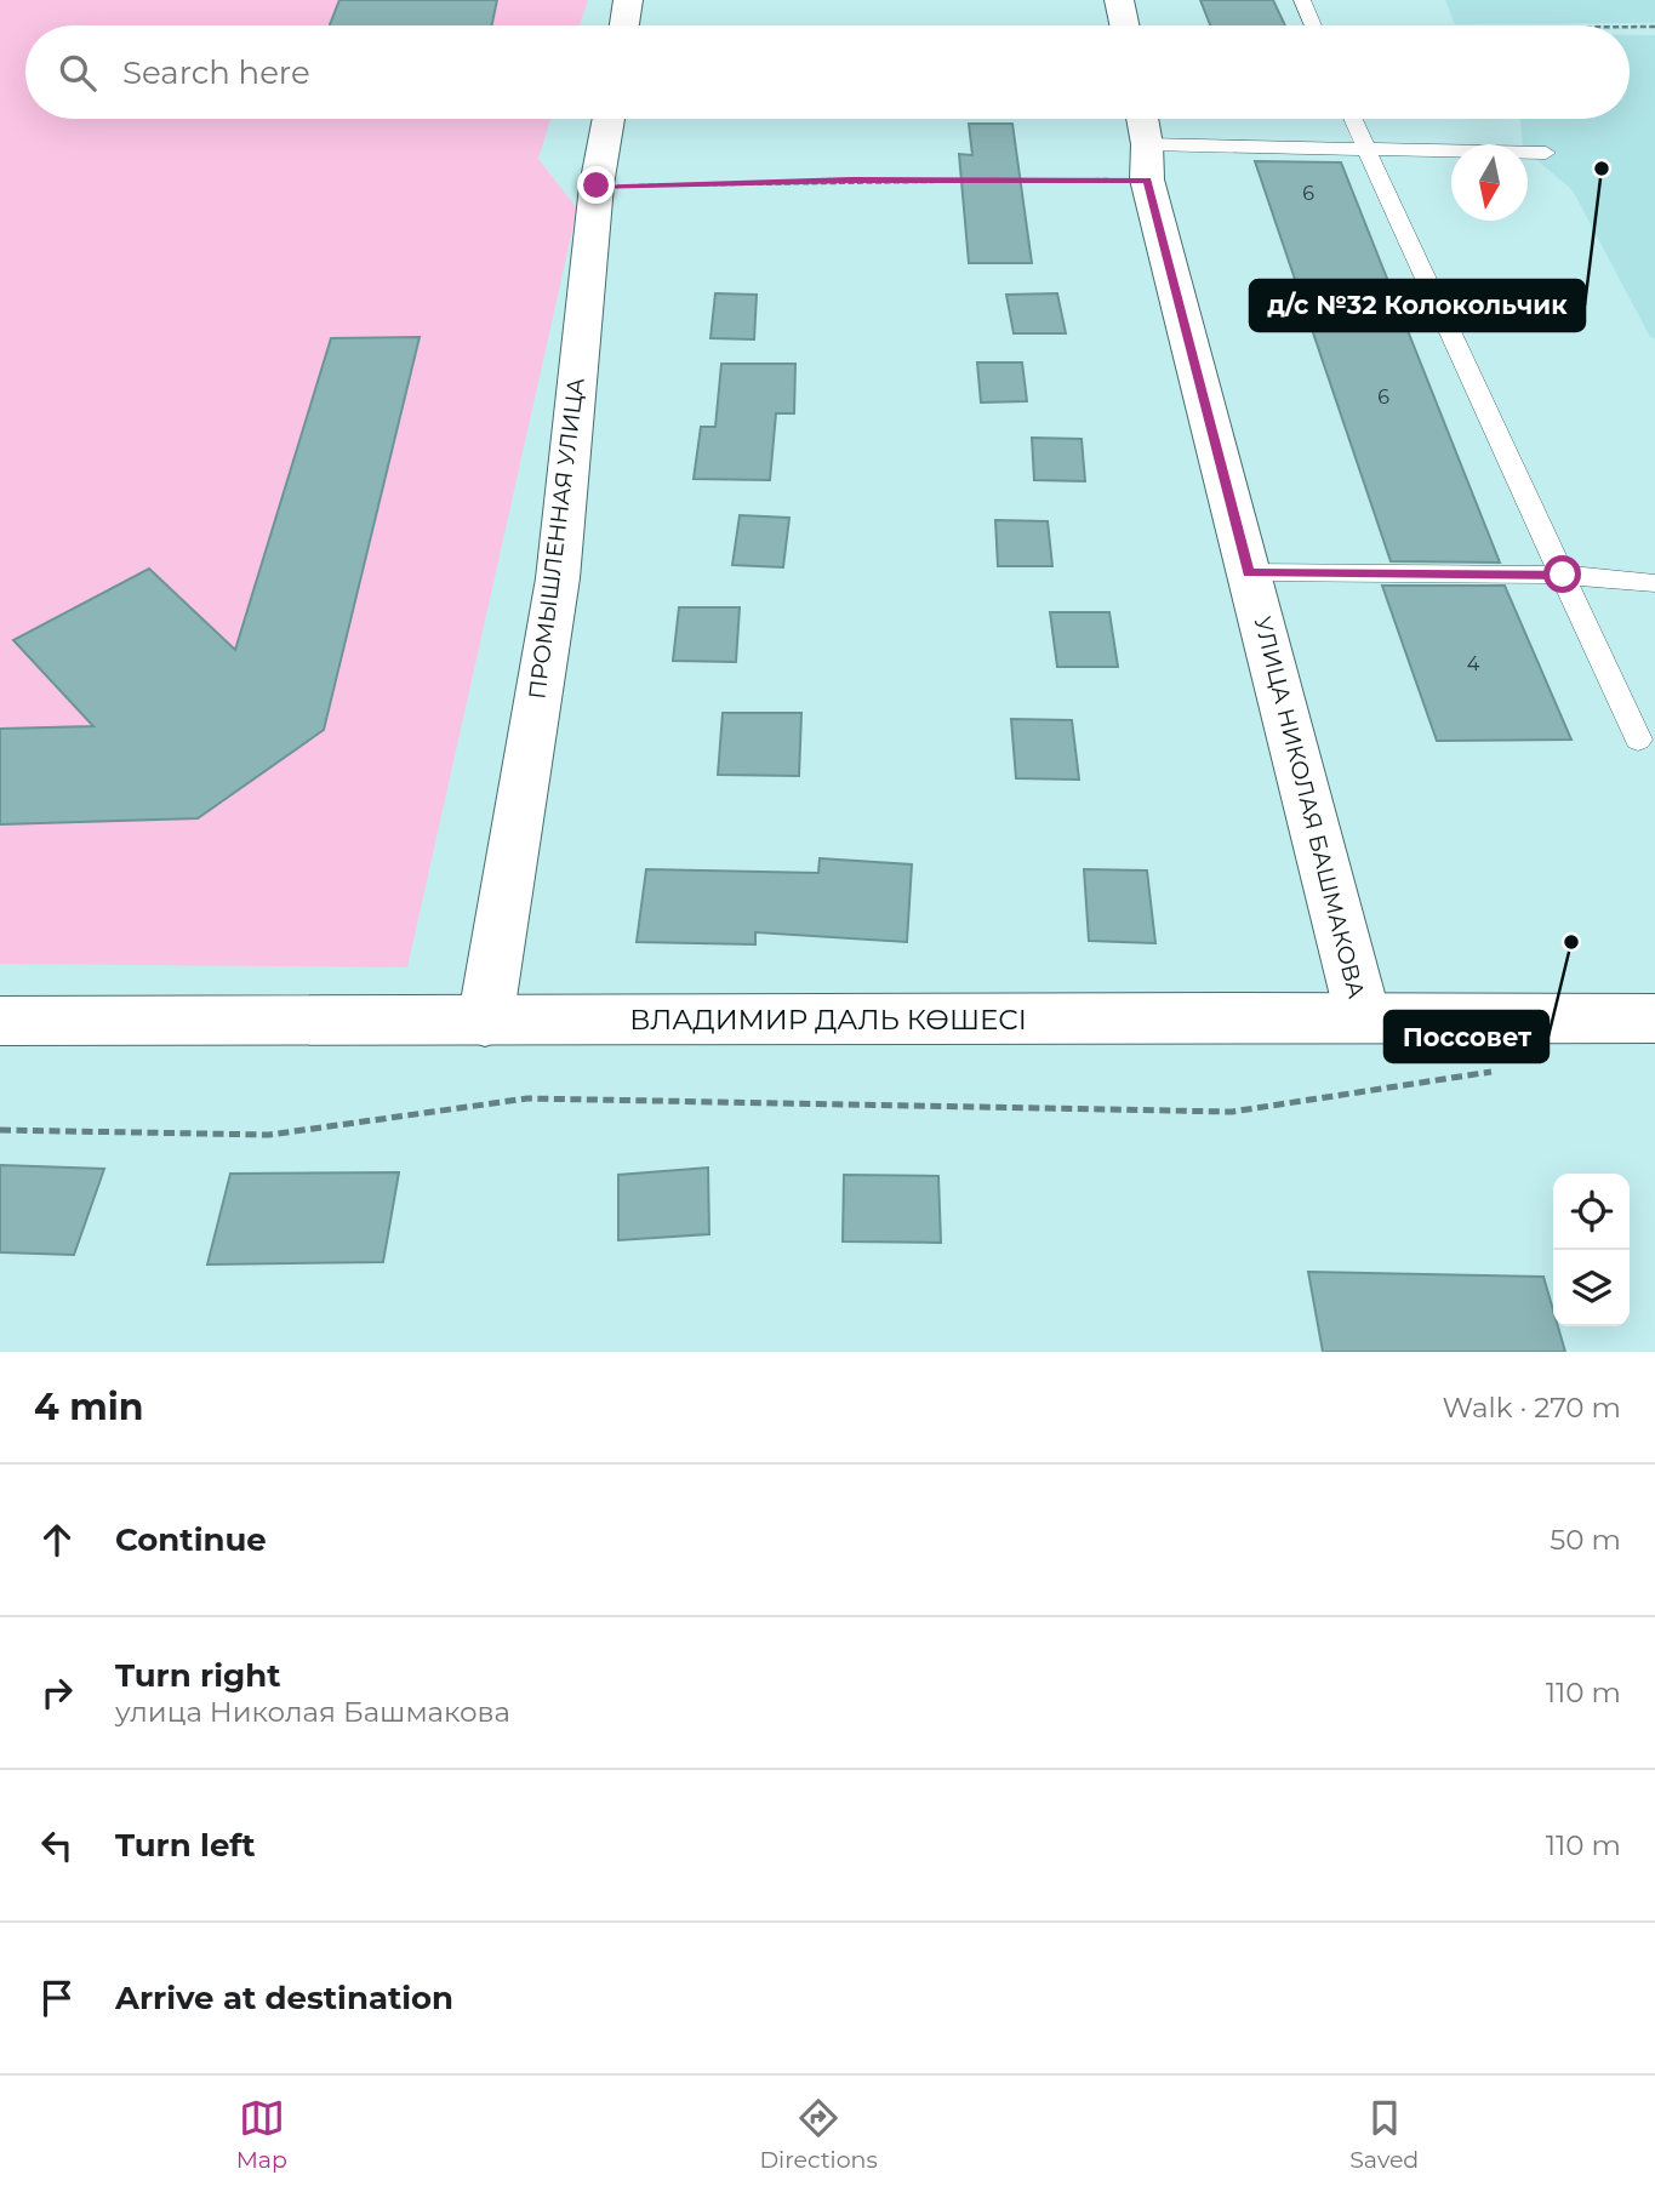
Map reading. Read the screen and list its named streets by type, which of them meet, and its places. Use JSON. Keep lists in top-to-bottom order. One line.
{"streets":{"street":["ПРОМЫШЛЕННАЯ УЛИЦА","УЛИЦА НИКОЛАЯ БАШМАКОВА","ВЛАДИМИР ДАЛЬ КӨШЕСІ"]},"crossings":[["ПРОМЫШЛЕННАЯ УЛИЦА","ВЛАДИМИР ДАЛЬ КӨШЕСІ"],["УЛИЦА НИКОЛАЯ БАШМАКОВА","ВЛАДИМИР ДАЛЬ КӨШЕСІ"]],"places":["д/с №32 Колокольчик","Поссовет"],"house_numbers":["6","6","4"],"north":"bottom","page":{"search":"Search here","heading":["4 min","Walk · 270 m"],"list":[["Continue","50 m"],["Turn right","улица Николая Башмакова","110 m"],["Turn left","110 m"],"Arrive at destination"],"nav":["Map","Directions","Saved"]}}
